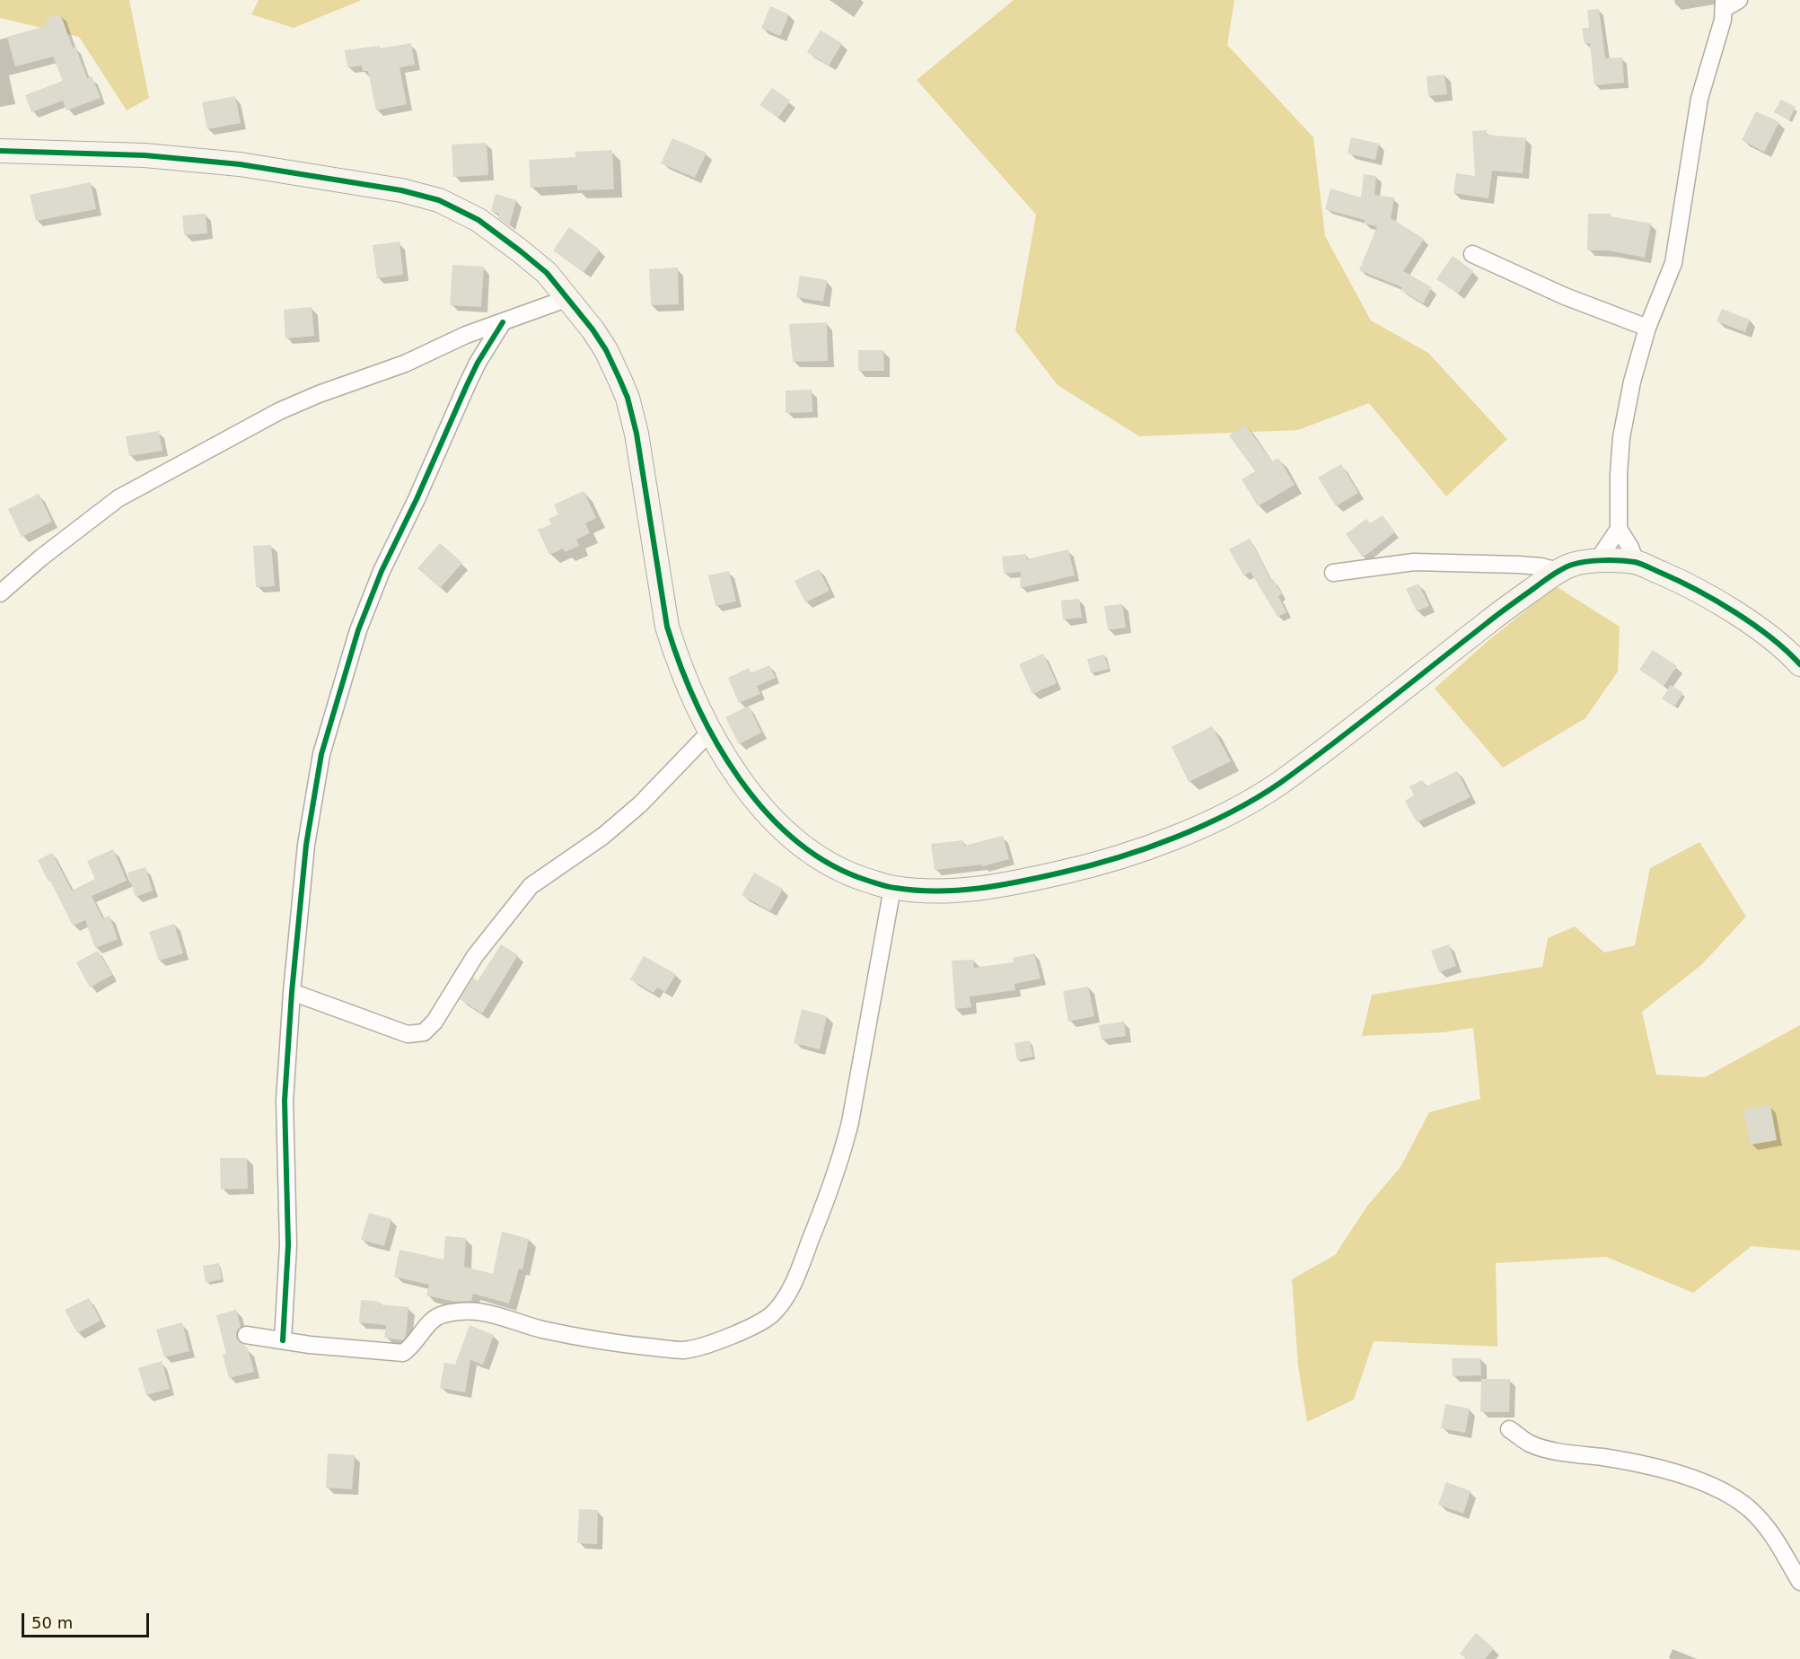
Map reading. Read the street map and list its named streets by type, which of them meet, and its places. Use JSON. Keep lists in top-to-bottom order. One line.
{"scale_bar":"50 m"}
